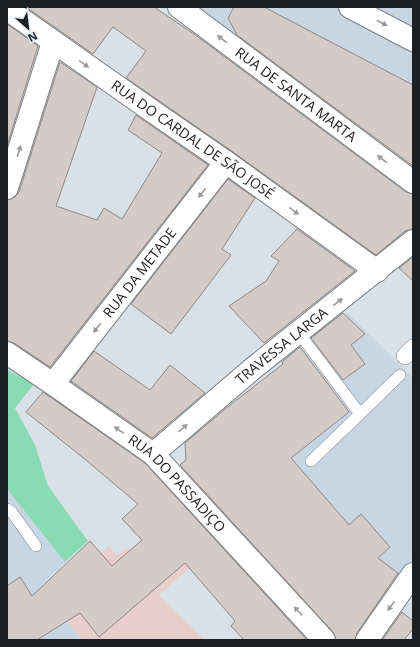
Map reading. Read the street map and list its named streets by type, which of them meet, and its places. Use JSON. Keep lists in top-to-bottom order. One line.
{"streets":{"street":["RUA DE SANTA MARTA","RUA DO CARDAL DE SÃO JOSÉ","RUA DA METADE","TRAVESSA LARGA","RUA DO PASSADIÇO"]},"crossings":[["RUA DO CARDAL DE SÃO JOSÉ","RUA DA METADE"],["RUA DO CARDAL DE SÃO JOSÉ","TRAVESSA LARGA"],["RUA DA METADE","RUA DO PASSADIÇO"],["TRAVESSA LARGA","RUA DO PASSADIÇO"]],"one_way":["RUA DE SANTA MARTA","RUA DO CARDAL DE SÃO JOSÉ","TRAVESSA LARGA","RUA DO PASSADIÇO"],"north":"bottom right"}
